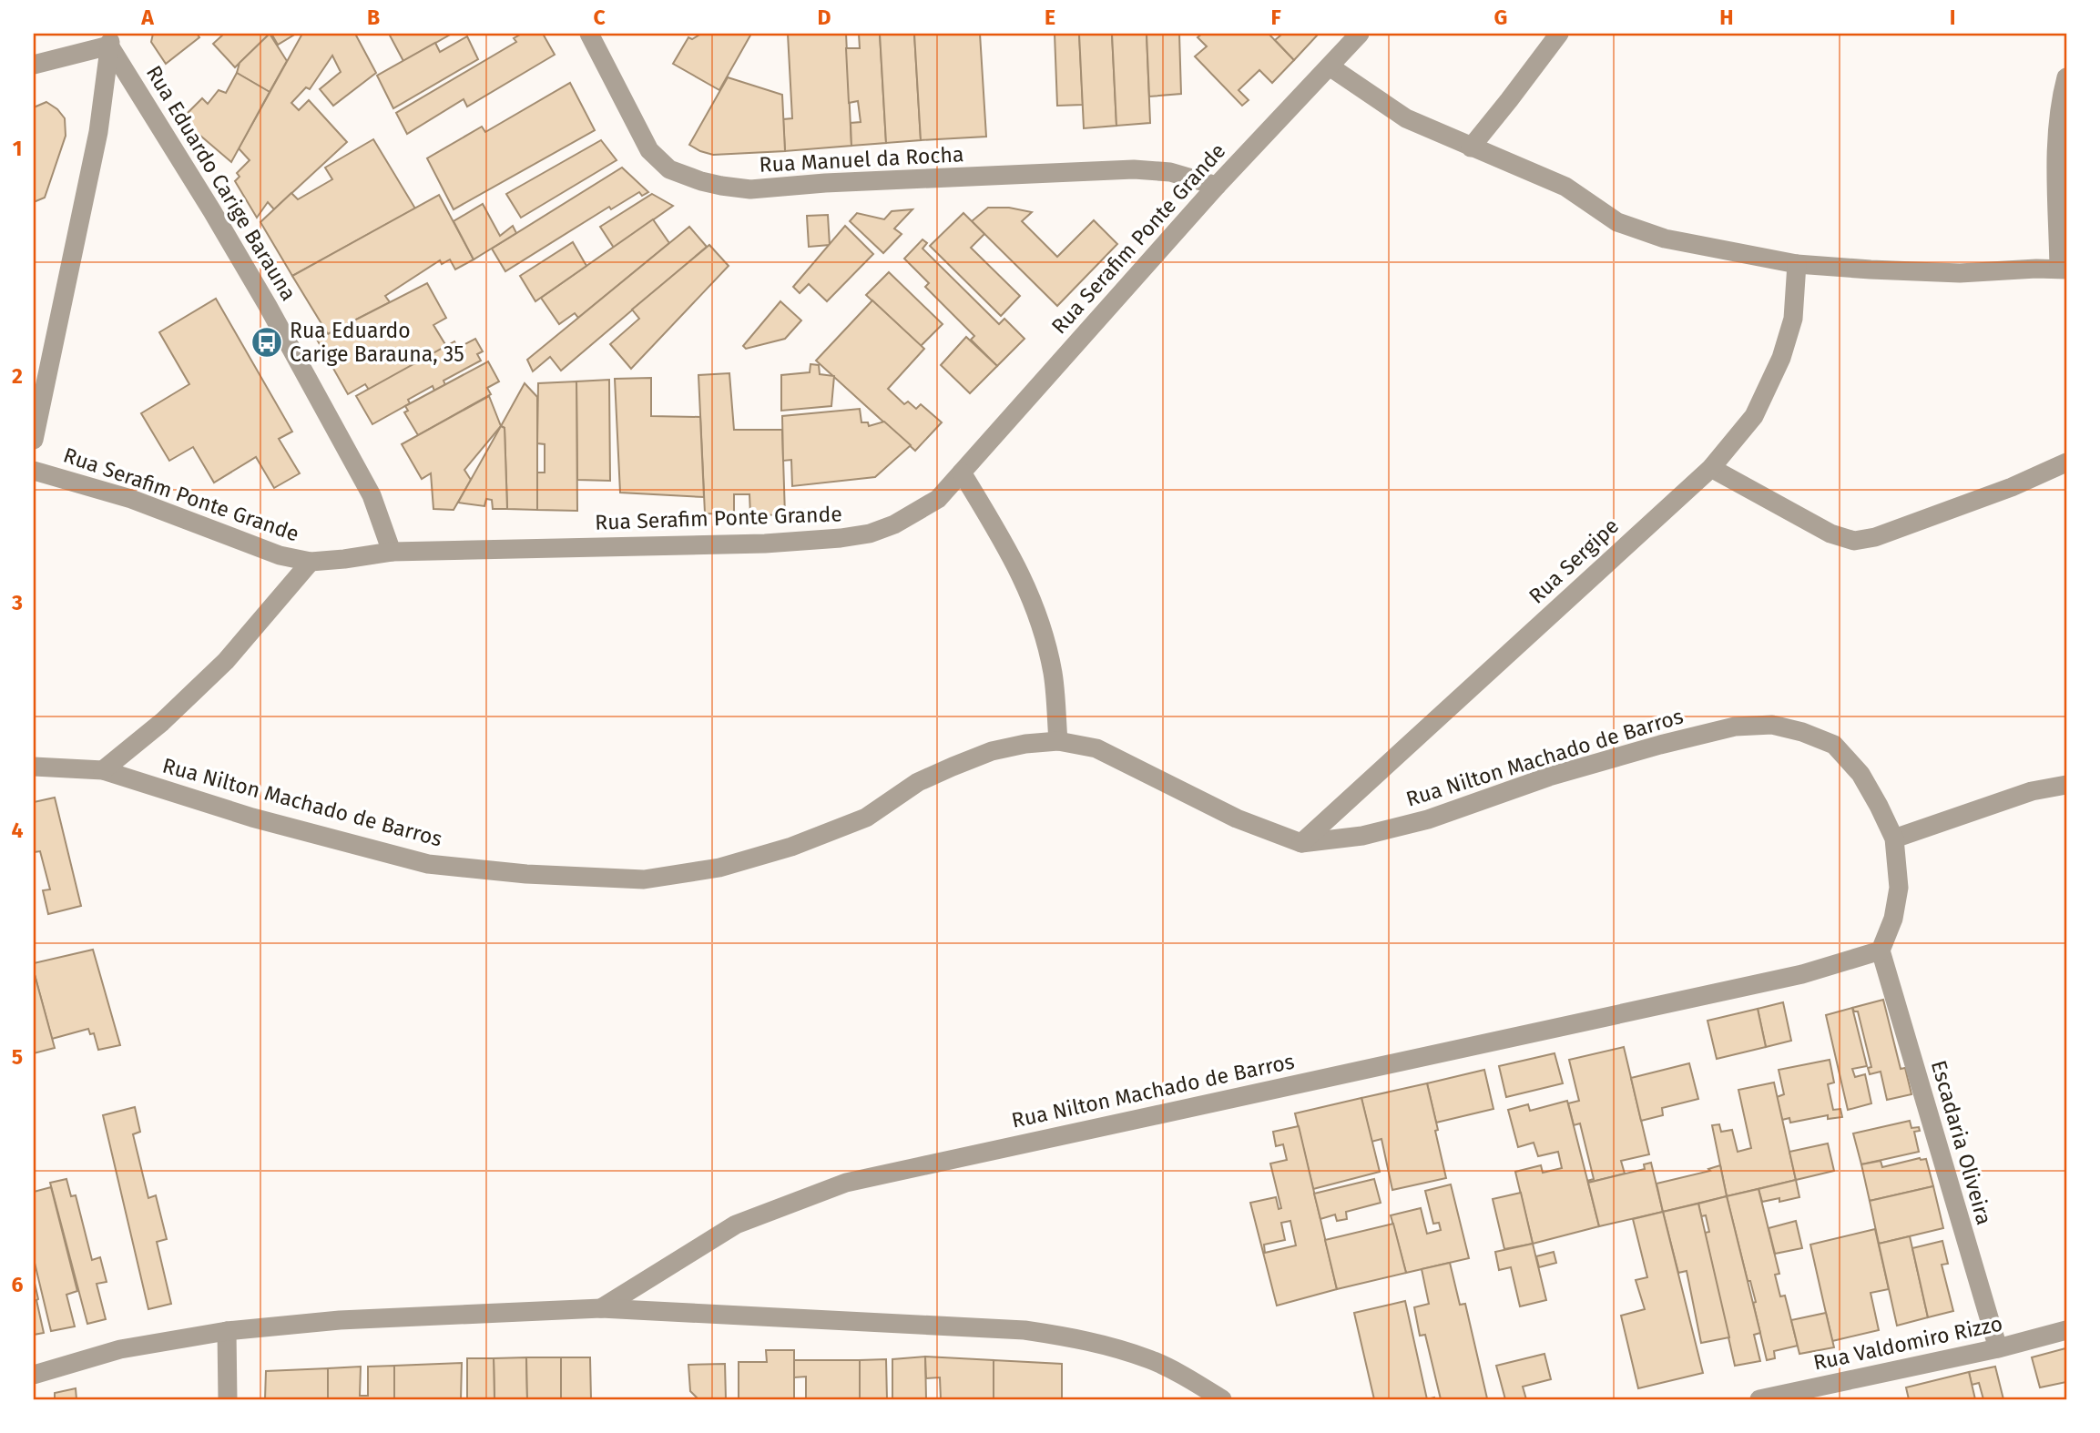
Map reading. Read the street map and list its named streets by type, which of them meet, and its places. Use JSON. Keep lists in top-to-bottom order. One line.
{"streets":{"street":["Rua Manuel da Rocha","Rua Eduardo Carige Barauna","Rua Serafim Ponte Grande","Rua Sergipe","Rua Nilton Machado de Barros","Escadaria Oliveira","Rua Valdomiro Rizzo"]},"crossings":[["Rua Manuel da Rocha","Rua Serafim Ponte Grande"],["Rua Eduardo Carige Barauna","Rua Serafim Ponte Grande"],["Rua Sergipe","Rua Nilton Machado de Barros"],["Rua Nilton Machado de Barros","Escadaria Oliveira"],["Escadaria Oliveira","Rua Valdomiro Rizzo"]],"places":{"bus stop":["Rua Eduardo Carige Barauna, 35"]},"grid":{"columns":["A","B","C","D","E","F","G","H","I"],"rows":["1","2","3","4","5","6"]}}
